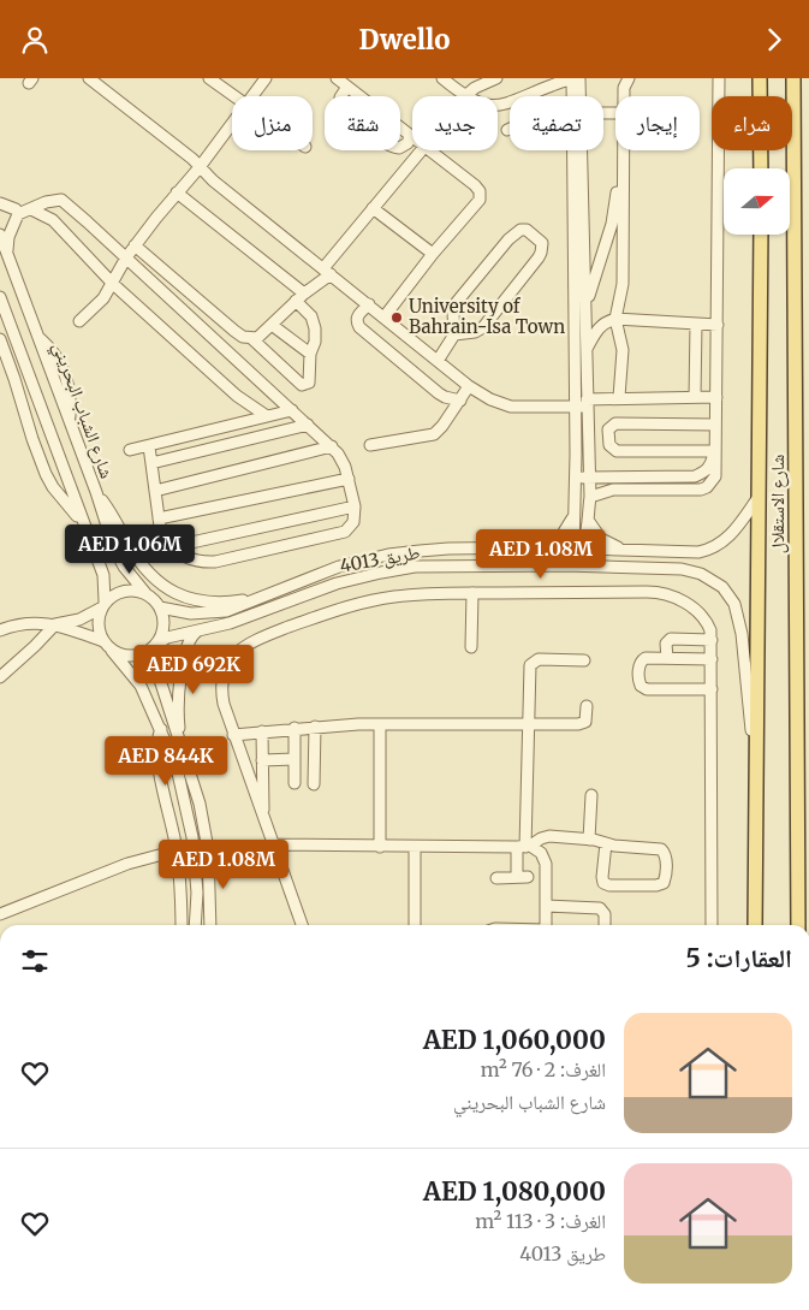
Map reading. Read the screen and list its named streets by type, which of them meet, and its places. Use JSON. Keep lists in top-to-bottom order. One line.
{"streets":{"main road":["شارع الاستقلال"],"street":["شارع الشباب البحريني","طريق 4013"]},"crossings":[["شارع الشباب البحريني","طريق 4013"],["شارع الاستقلال","طريق 4013"]],"places":["University of Bahrain-Isa Town"],"north":"right","page":{"header":"Dwello","chip":["شراء","إيجار","تصفية","جديد","شقة","منزل"],"price":["AED 1.06M","AED 1.08M","AED 692K","AED 844K","AED 1.08M"],"heading":"العقارات: 5","list":[{"name":"AED 1,060,000","note":"الغرف: 2 · 76 m² · شارع الشباب البحريني"},{"name":"AED 1,080,000","note":"الغرف: 3 · 113 m² · طريق 4013"}]}}
